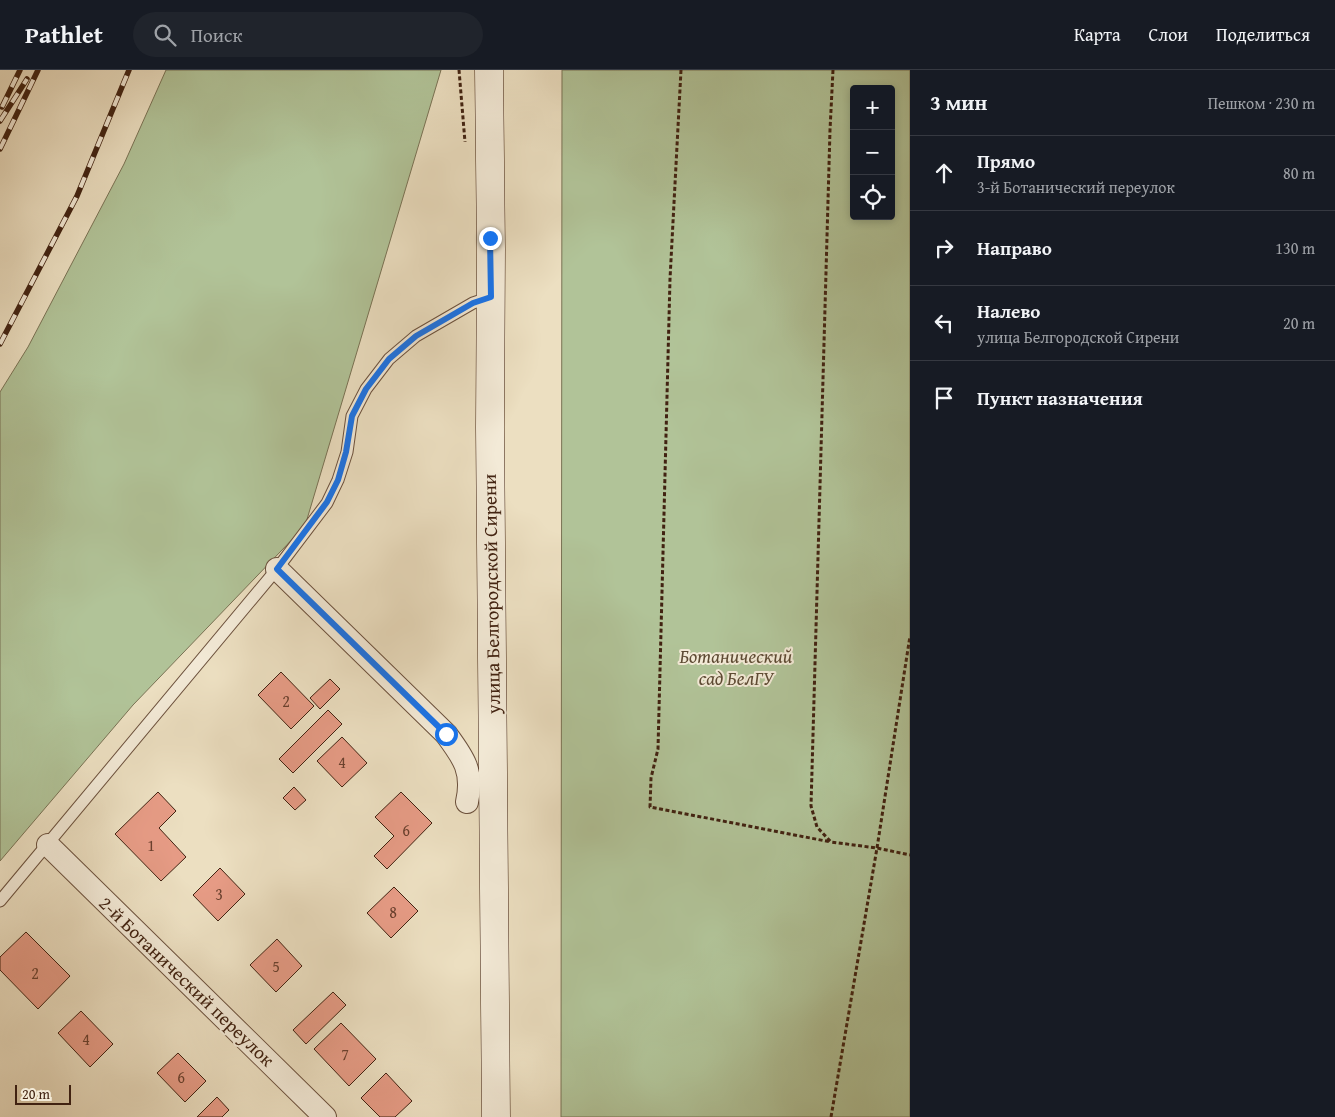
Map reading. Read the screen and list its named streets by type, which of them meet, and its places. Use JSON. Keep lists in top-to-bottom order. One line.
{"streets":{"main road":["улица Белгородской Сирени"],"street":["2-й Ботанический переулок"]},"parks":["Ботанический сад БелГУ"],"house_numbers":["2","4","6","1","3","8","5","2","4","7","6"],"scale_bar":"20 m","page":{"header":"Pathlet","search":"Поиск","nav":["Карта","Слои","Поделиться"],"heading":["3 мин","Пешком · 230 m"],"map_buttons":["+","−"],"list":[["Прямо","3-й Ботанический переулок","80 m"],["Направо","130 m"],["Налево","улица Белгородской Сирени","20 m"],"Пункт назначения"],"scale":"20 m"}}
